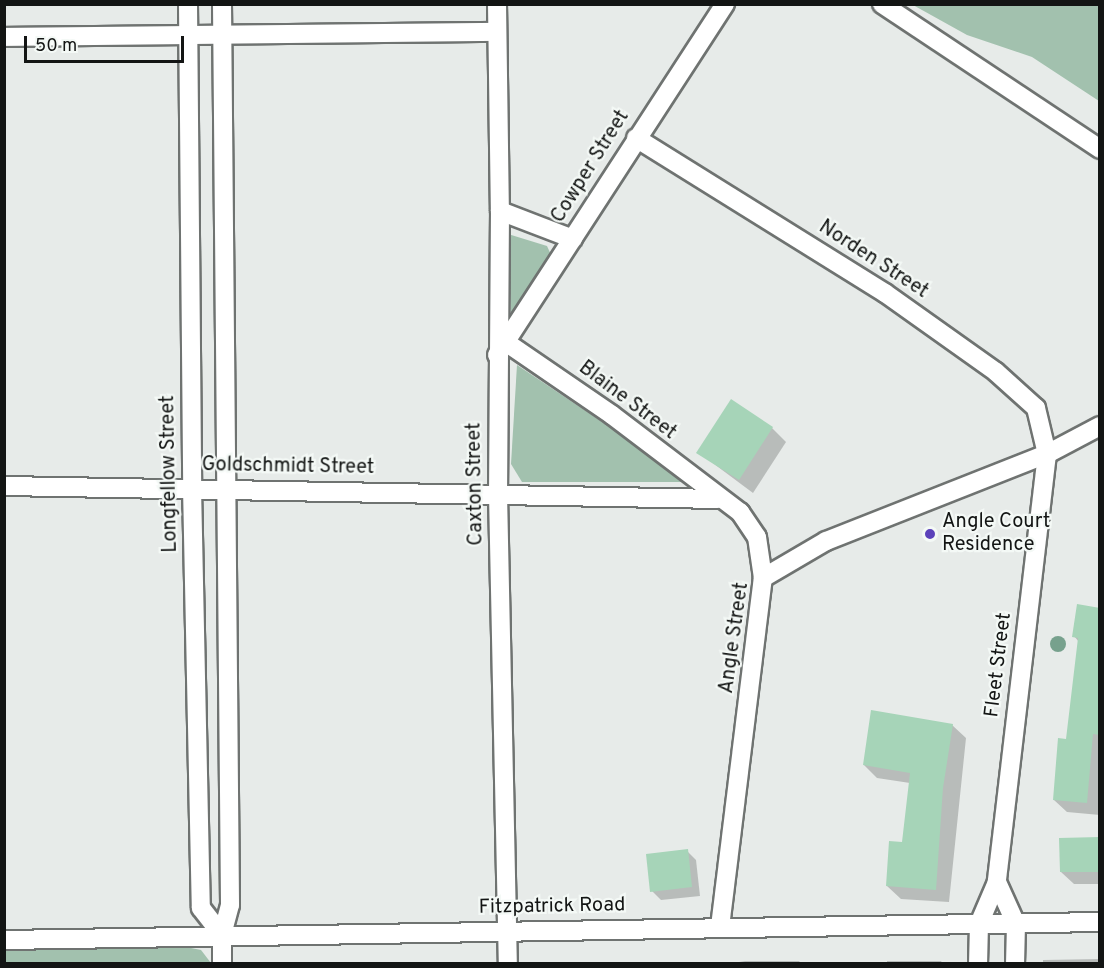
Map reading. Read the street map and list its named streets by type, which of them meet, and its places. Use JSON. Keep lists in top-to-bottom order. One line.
{"streets":{"street":["Cowper Street","Norden Street","Blaine Street","Goldschmidt Street","Longfellow Street","Caxton Street","Angle Street","Fleet Street","Fitzpatrick Road"]},"crossings":[["Cowper Street","Norden Street"],["Cowper Street","Blaine Street"],["Cowper Street","Caxton Street"],["Norden Street","Angle Street"],["Norden Street","Fleet Street"],["Blaine Street","Caxton Street"],["Blaine Street","Angle Street"],["Goldschmidt Street","Longfellow Street"],["Goldschmidt Street","Caxton Street"],["Longfellow Street","Fitzpatrick Road"],["Caxton Street","Fitzpatrick Road"],["Angle Street","Fleet Street"],["Angle Street","Fitzpatrick Road"],["Fleet Street","Fitzpatrick Road"]],"places":["Angle Court Residence"],"scale_bar":"50 m"}
